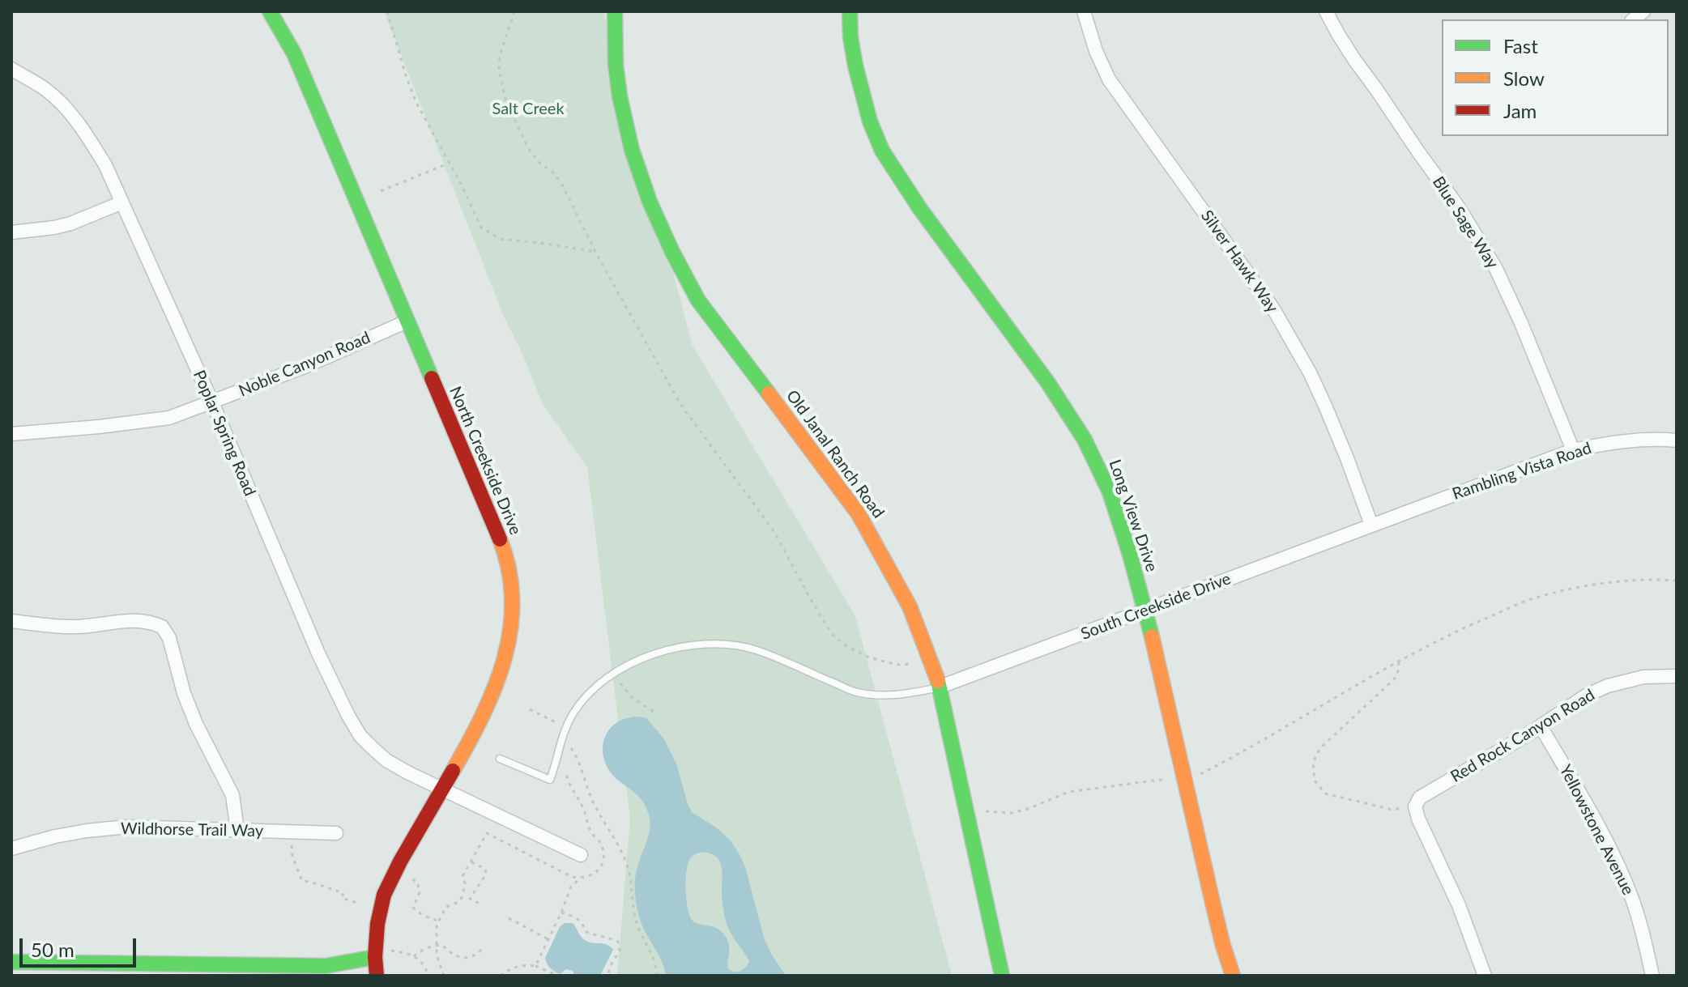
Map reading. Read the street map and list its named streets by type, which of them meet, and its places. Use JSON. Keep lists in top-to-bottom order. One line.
{"streets":{"street":["Blue Sage Way","Silver Hawk Way","Noble Canyon Road","Poplar Spring Road","Old Janal Ranch Road","North Creekside Drive","Rambling Vista Road","Long View Drive","South Creekside Drive","Red Rock Canyon Road","Wildhorse Trail Way","Yellowstone Avenue"]},"crossings":[["Blue Sage Way","Rambling Vista Road"],["Silver Hawk Way","Rambling Vista Road"],["Silver Hawk Way","South Creekside Drive"],["Noble Canyon Road","Poplar Spring Road"],["Noble Canyon Road","North Creekside Drive"],["Poplar Spring Road","North Creekside Drive"],["Old Janal Ranch Road","South Creekside Drive"],["Rambling Vista Road","South Creekside Drive"],["Long View Drive","South Creekside Drive"],["Red Rock Canyon Road","Yellowstone Avenue"]],"parks":["Salt Creek"],"legend":["Fast","Slow","Jam"],"scale_bar":"50 m"}
